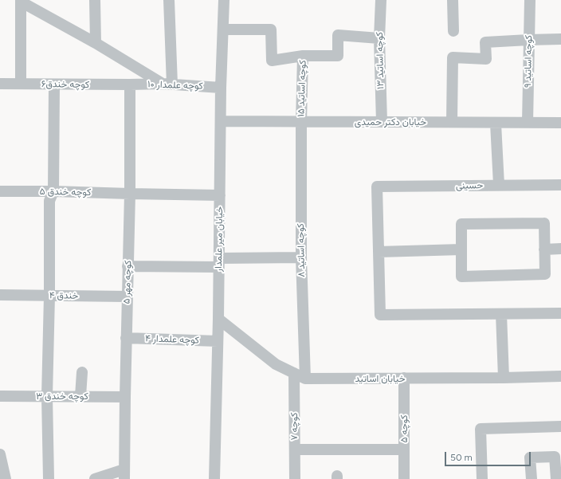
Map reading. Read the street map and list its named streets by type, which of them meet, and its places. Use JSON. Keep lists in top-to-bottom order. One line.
{"streets":{"street":["کوچه اساتید ۱۳","کوچه اساتید ۹","کوچه خندق۶","کوچه علمدار ۱۰","کوچه اساتید ۱۵","خیابان دکتر حمیدی","حسینی","کوچه خندق ۵","خیابان میر علمدار","کوچه اساتید ۸","کوچه مهر ۵","خندق ۴","کوچه علمدار ۴","خیابان اساتید","کوچه خندق ۳","کوچه ۷","کوچه ۵"]},"crossings":[["کوچه اساتید ۱۳","کوچه اساتید ۱۵"],["کوچه اساتید ۱۳","خیابان دکتر حمیدی"],["کوچه اساتید ۹","خیابان دکتر حمیدی"],["کوچه خندق۶","کوچه علمدار ۱۰"],["کوچه خندق۶","کوچه مهر ۵"],["کوچه علمدار ۱۰","خیابان میر علمدار"],["کوچه علمدار ۱۰","کوچه مهر ۵"],["کوچه اساتید ۱۵","خیابان دکتر حمیدی"],["کوچه اساتید ۱۵","کوچه اساتید ۸"],["خیابان دکتر حمیدی","خیابان میر علمدار"],["خیابان دکتر حمیدی","کوچه اساتید ۸"],["کوچه خندق ۵","خیابان میر علمدار"],["کوچه خندق ۵","کوچه مهر ۵"],["خیابان میر علمدار","کوچه علمدار ۴"],["خیابان میر علمدار","خیابان اساتید"],["کوچه اساتید ۸","خیابان اساتید"],["کوچه مهر ۵","خندق ۴"],["کوچه مهر ۵","کوچه علمدار ۴"],["کوچه مهر ۵","کوچه خندق ۳"],["خیابان اساتید","کوچه ۷"],["خیابان اساتید","کوچه ۵"]],"scale_bar":"50 m"}
